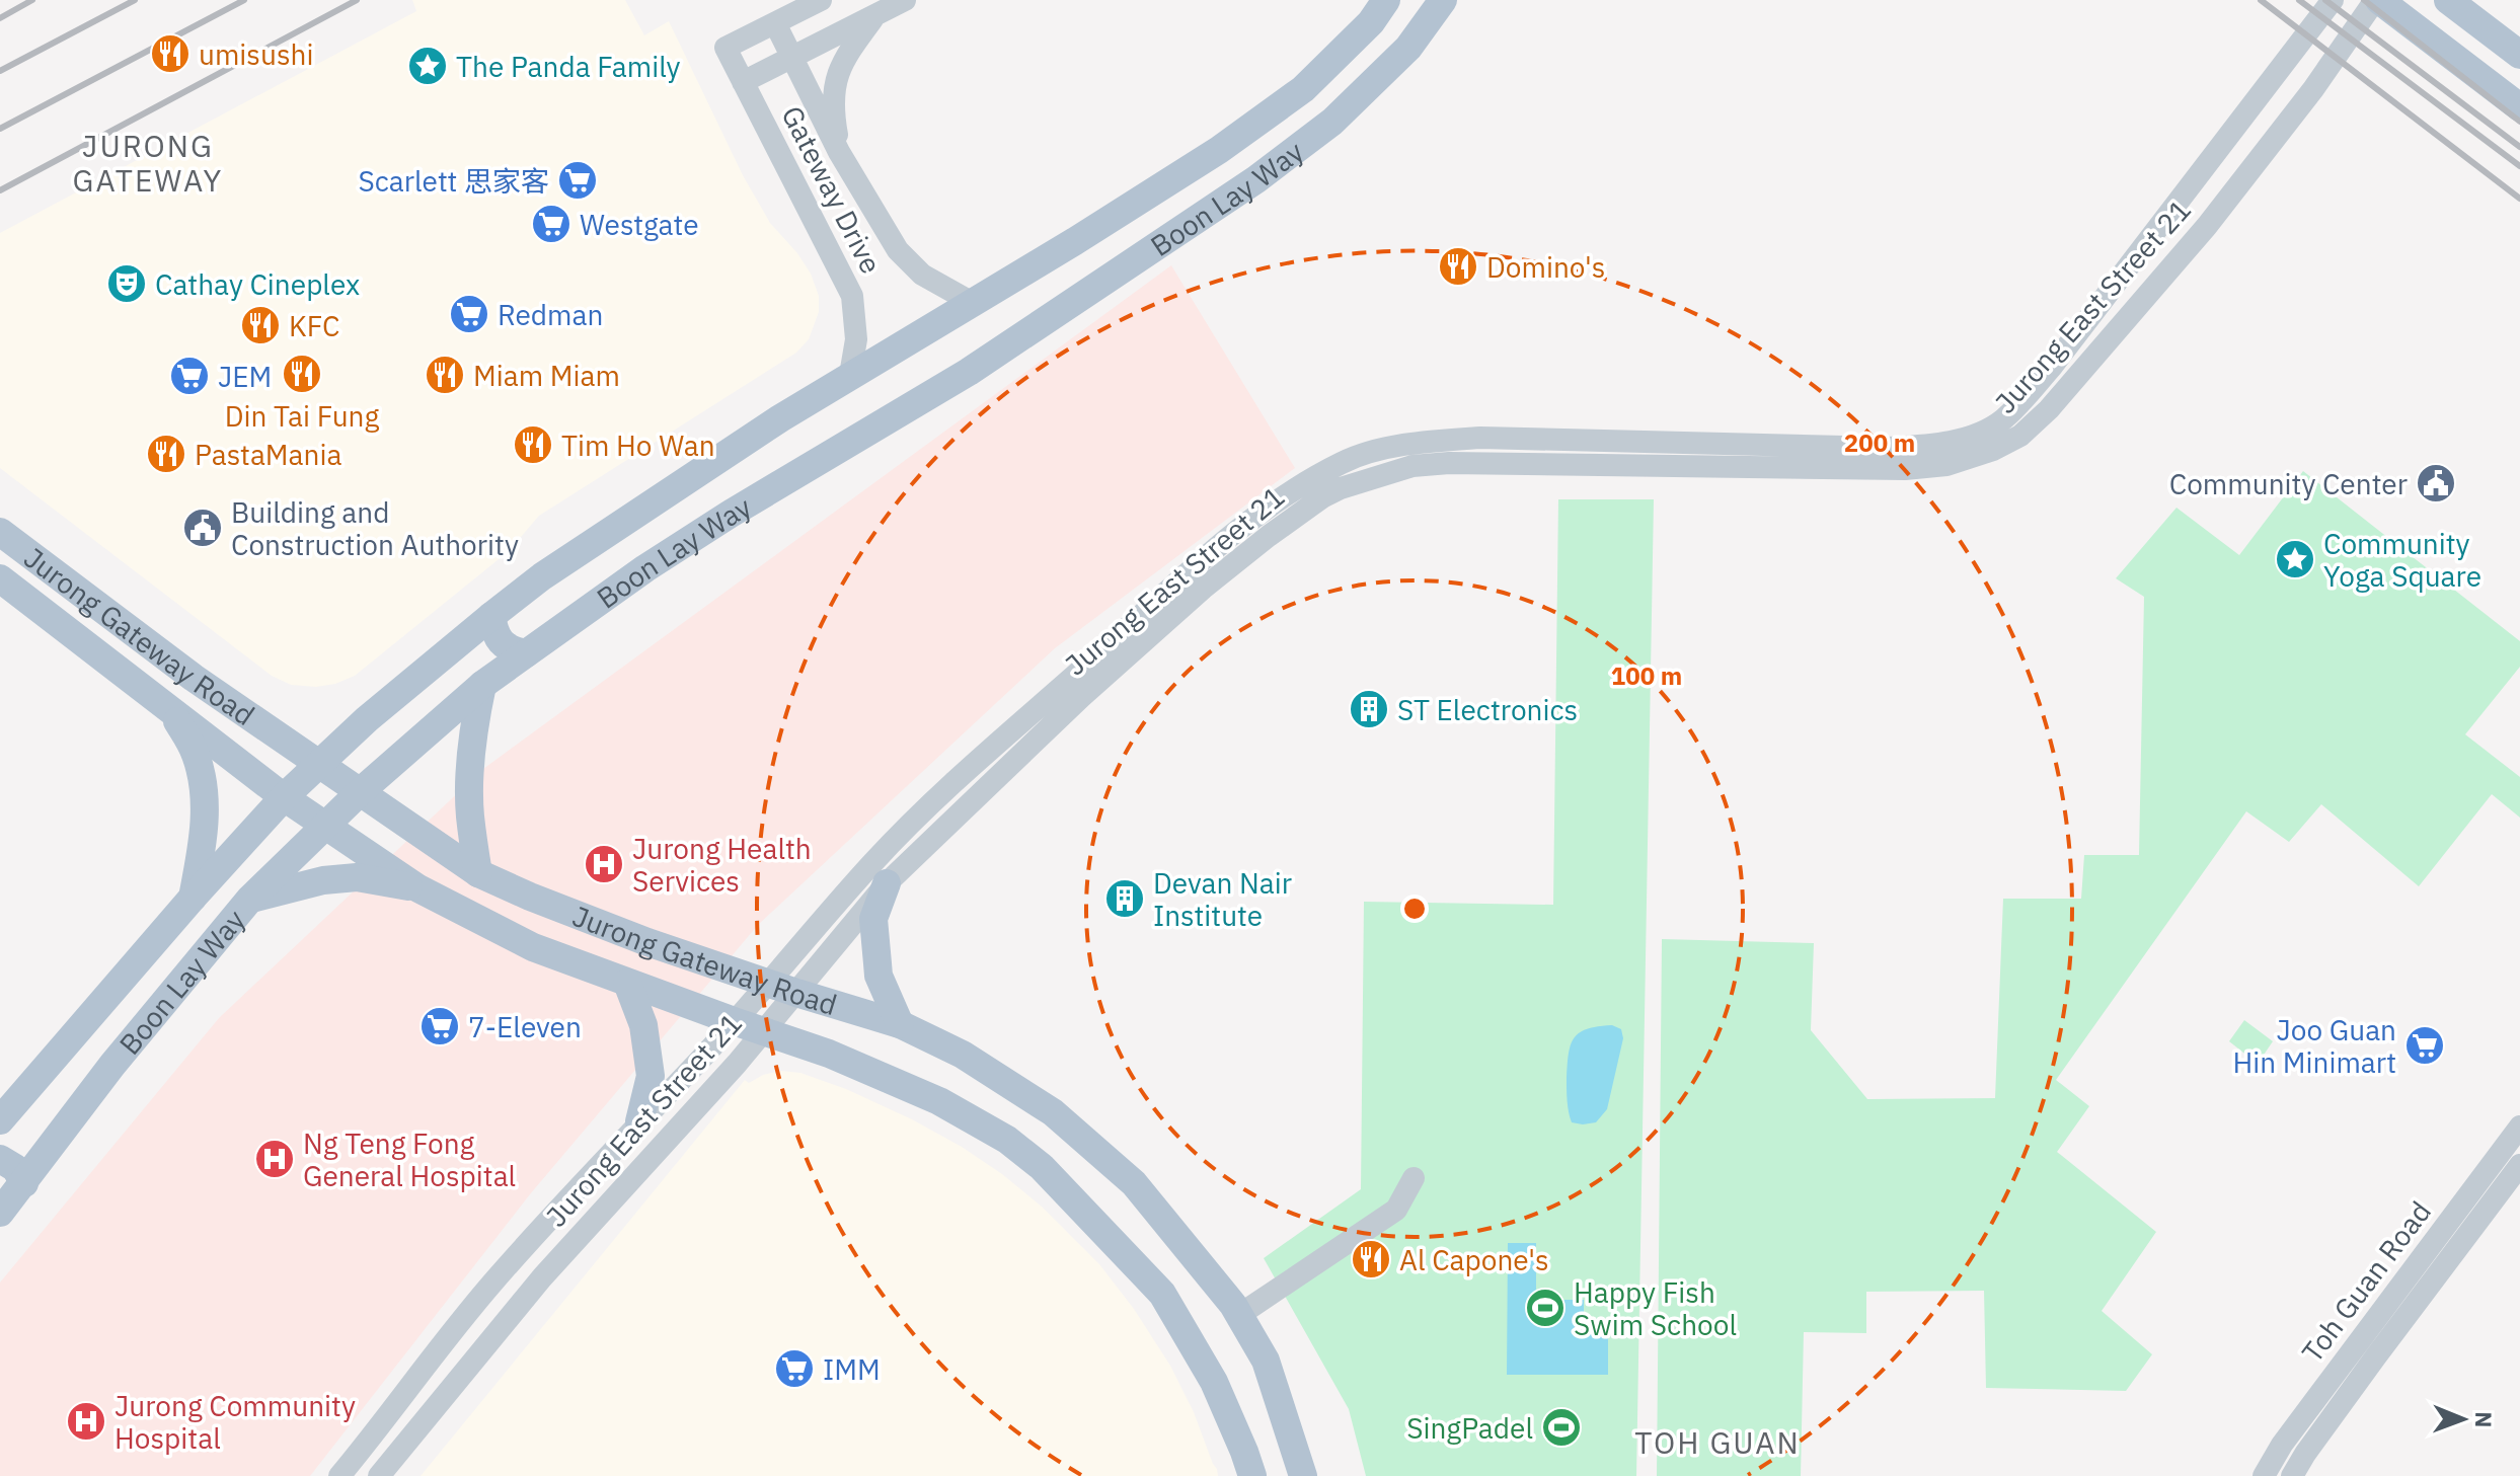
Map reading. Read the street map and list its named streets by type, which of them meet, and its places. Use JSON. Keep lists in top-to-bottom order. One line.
{"streets":{"main road":["Boon Lay Way","Jurong Gateway Road"],"street":["Gateway Drive","Jurong East Street 21","Toh Guan Road"]},"crossings":[["Gateway Drive","Boon Lay Way"],["Boon Lay Way","Jurong Gateway Road"],["Jurong East Street 21","Jurong Gateway Road"]],"districts":["JURONG GATEWAY","TOH GUAN"],"places":{"restaurant":["umisushi","Domino's","KFC","Din Tai Fung","Miam Miam","Tim Ho Wan","PastaMania","Al Capone's"],"place":["The Panda Family","Community Yoga Square"],"supermarket":["Scarlett 思家客","Westgate","Redman","JEM","7-Eleven","Joo Guan Hin Minimart","IMM"],"theatre":["Cathay Cineplex"],"public building":["Community Center","Building and Construction Authority"],"building":["ST Electronics","Devan Nair Institute"],"hospital":["Jurong Health Services","Ng Teng Fong General Hospital","Jurong Community Hospital"],"sports":["Happy Fish Swim School","SingPadel"]},"north":"right","rings":["200 m","100 m"]}
